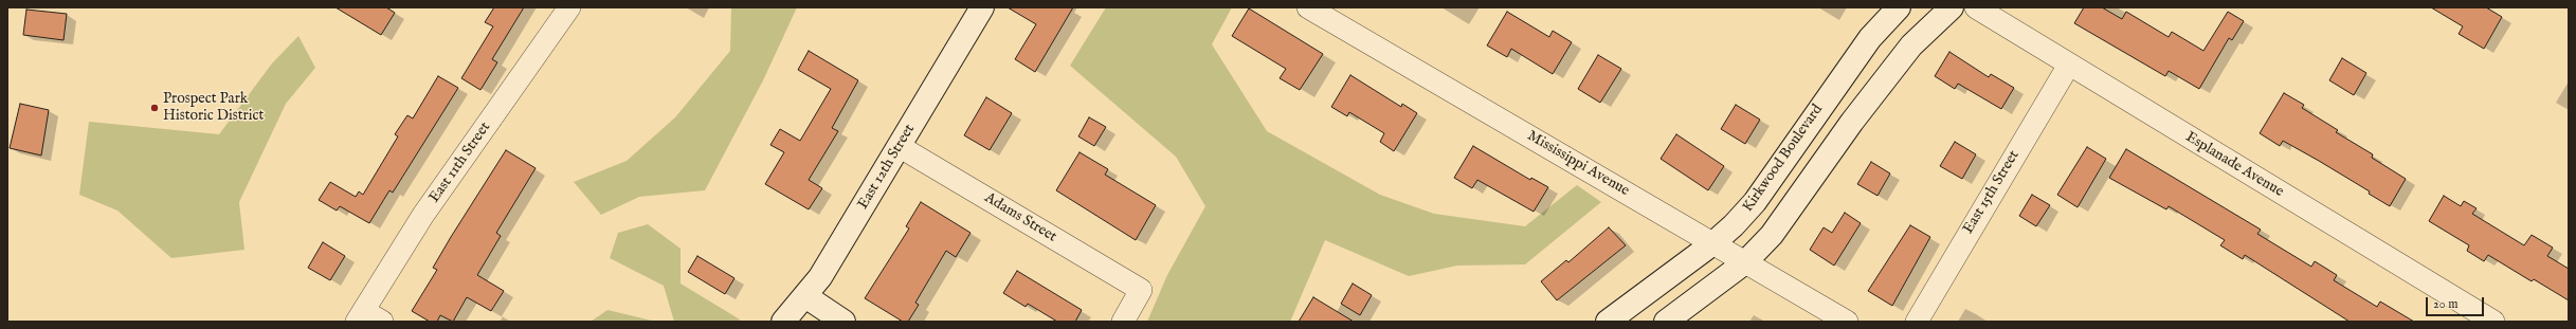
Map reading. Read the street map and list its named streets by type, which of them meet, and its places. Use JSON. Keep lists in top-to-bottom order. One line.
{"streets":{"street":["Kirkwood Boulevard","East 11th Street","Mississippi Avenue","Esplanade Avenue","East 12th Street","East 15th Street","Adams Street"]},"crossings":[["Kirkwood Boulevard","Mississippi Avenue"],["Esplanade Avenue","East 15th Street"],["East 12th Street","Adams Street"]],"places":["Prospect Park Historic District"],"scale_bar":"20 m"}
